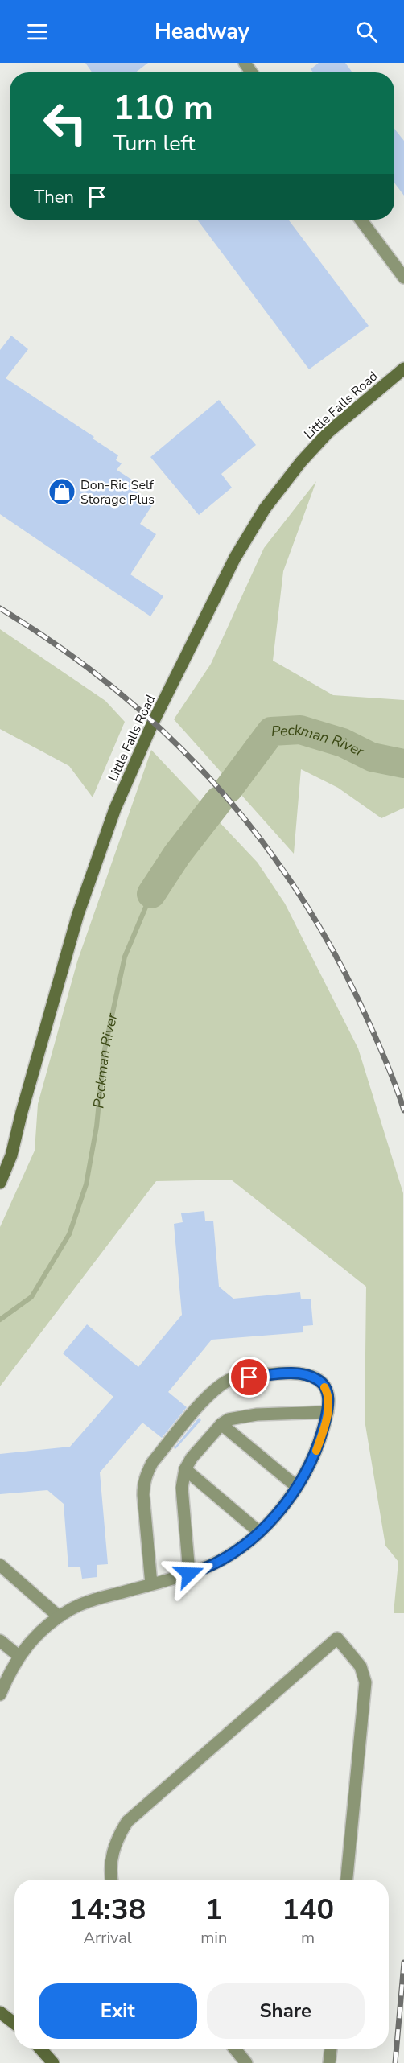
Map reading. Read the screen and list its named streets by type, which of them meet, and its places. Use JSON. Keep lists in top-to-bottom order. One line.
{"streets":{"street":["Little Falls Road"]},"water":["Peckman River"],"places":{"shop":["Don-Ric Self Storage Plus"]},"page":{"header":"Headway","turn":["110 m","Turn left"],"then":"Then","eta":["14:38","Arrival","1","min","140","m"],"buttons":["Exit","Share"]}}
